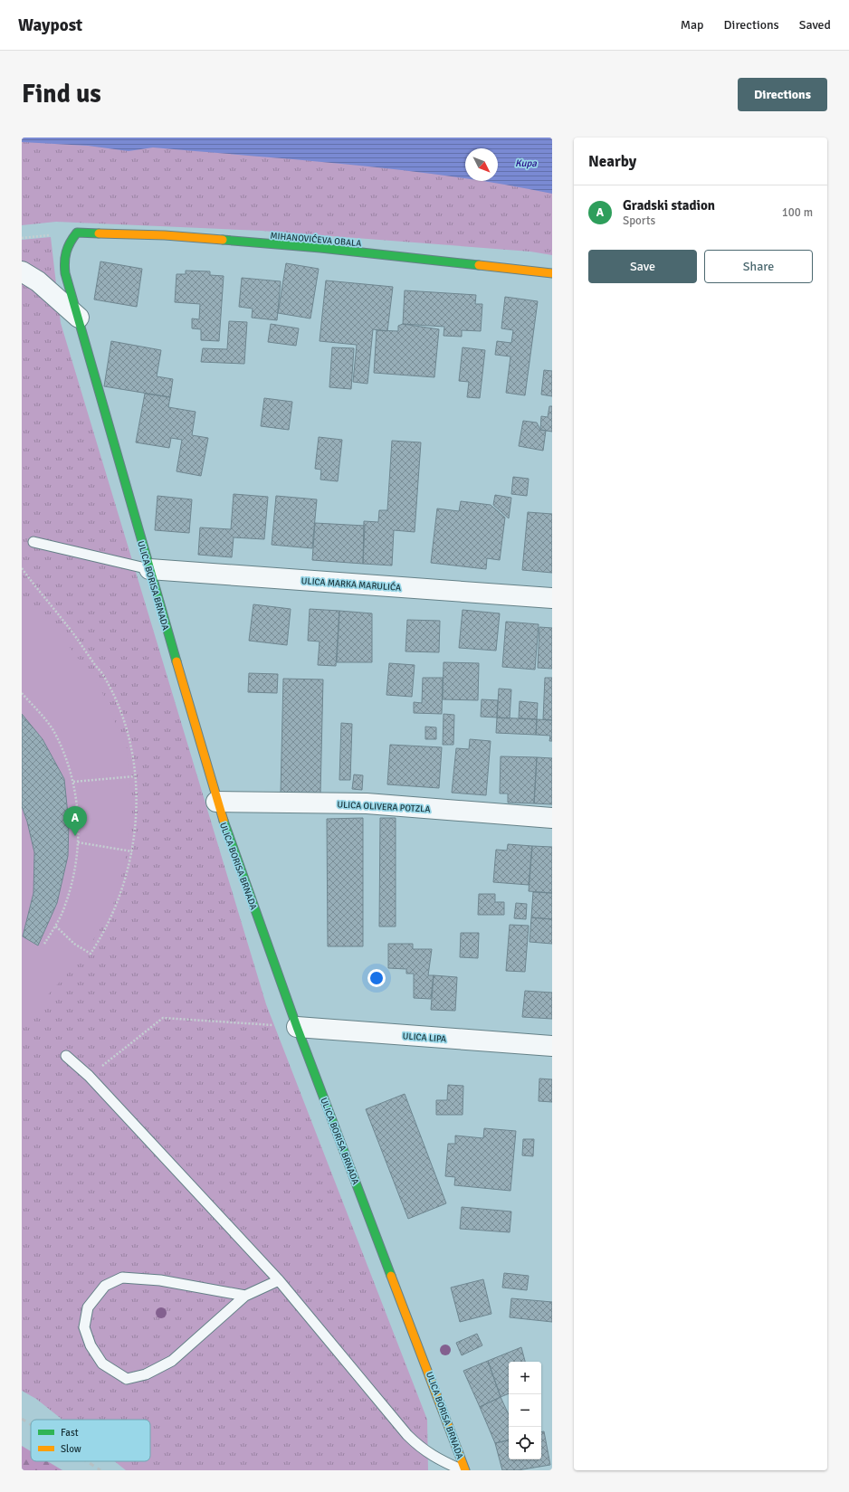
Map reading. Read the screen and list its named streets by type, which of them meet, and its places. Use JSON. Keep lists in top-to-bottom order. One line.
{"streets":{"street":["MIHANOVIĆEVA OBALA","ULICA MARKA MARULIĆA","ULICA BORISA BRNADA","ULICA OLIVERA POTZLA","ULICA LIPA"]},"crossings":[["MIHANOVIĆEVA OBALA","ULICA BORISA BRNADA"],["ULICA MARKA MARULIĆA","ULICA BORISA BRNADA"],["ULICA BORISA BRNADA","ULICA OLIVERA POTZLA"],["ULICA BORISA BRNADA","ULICA LIPA"]],"water":["Kupa"],"legend":["Fast","Slow"],"north":"bottom right","page":{"header":"Waypost","nav":["Map","Directions","Saved"],"buttons":["Directions",["Save","Share"]],"title":"Find us","heading":"Nearby","list":[{"mark":"A","name":"Gradski stadion","note":"Sports","value":"100 m"}],"pins":"A","map_buttons":["+","−"]}}
